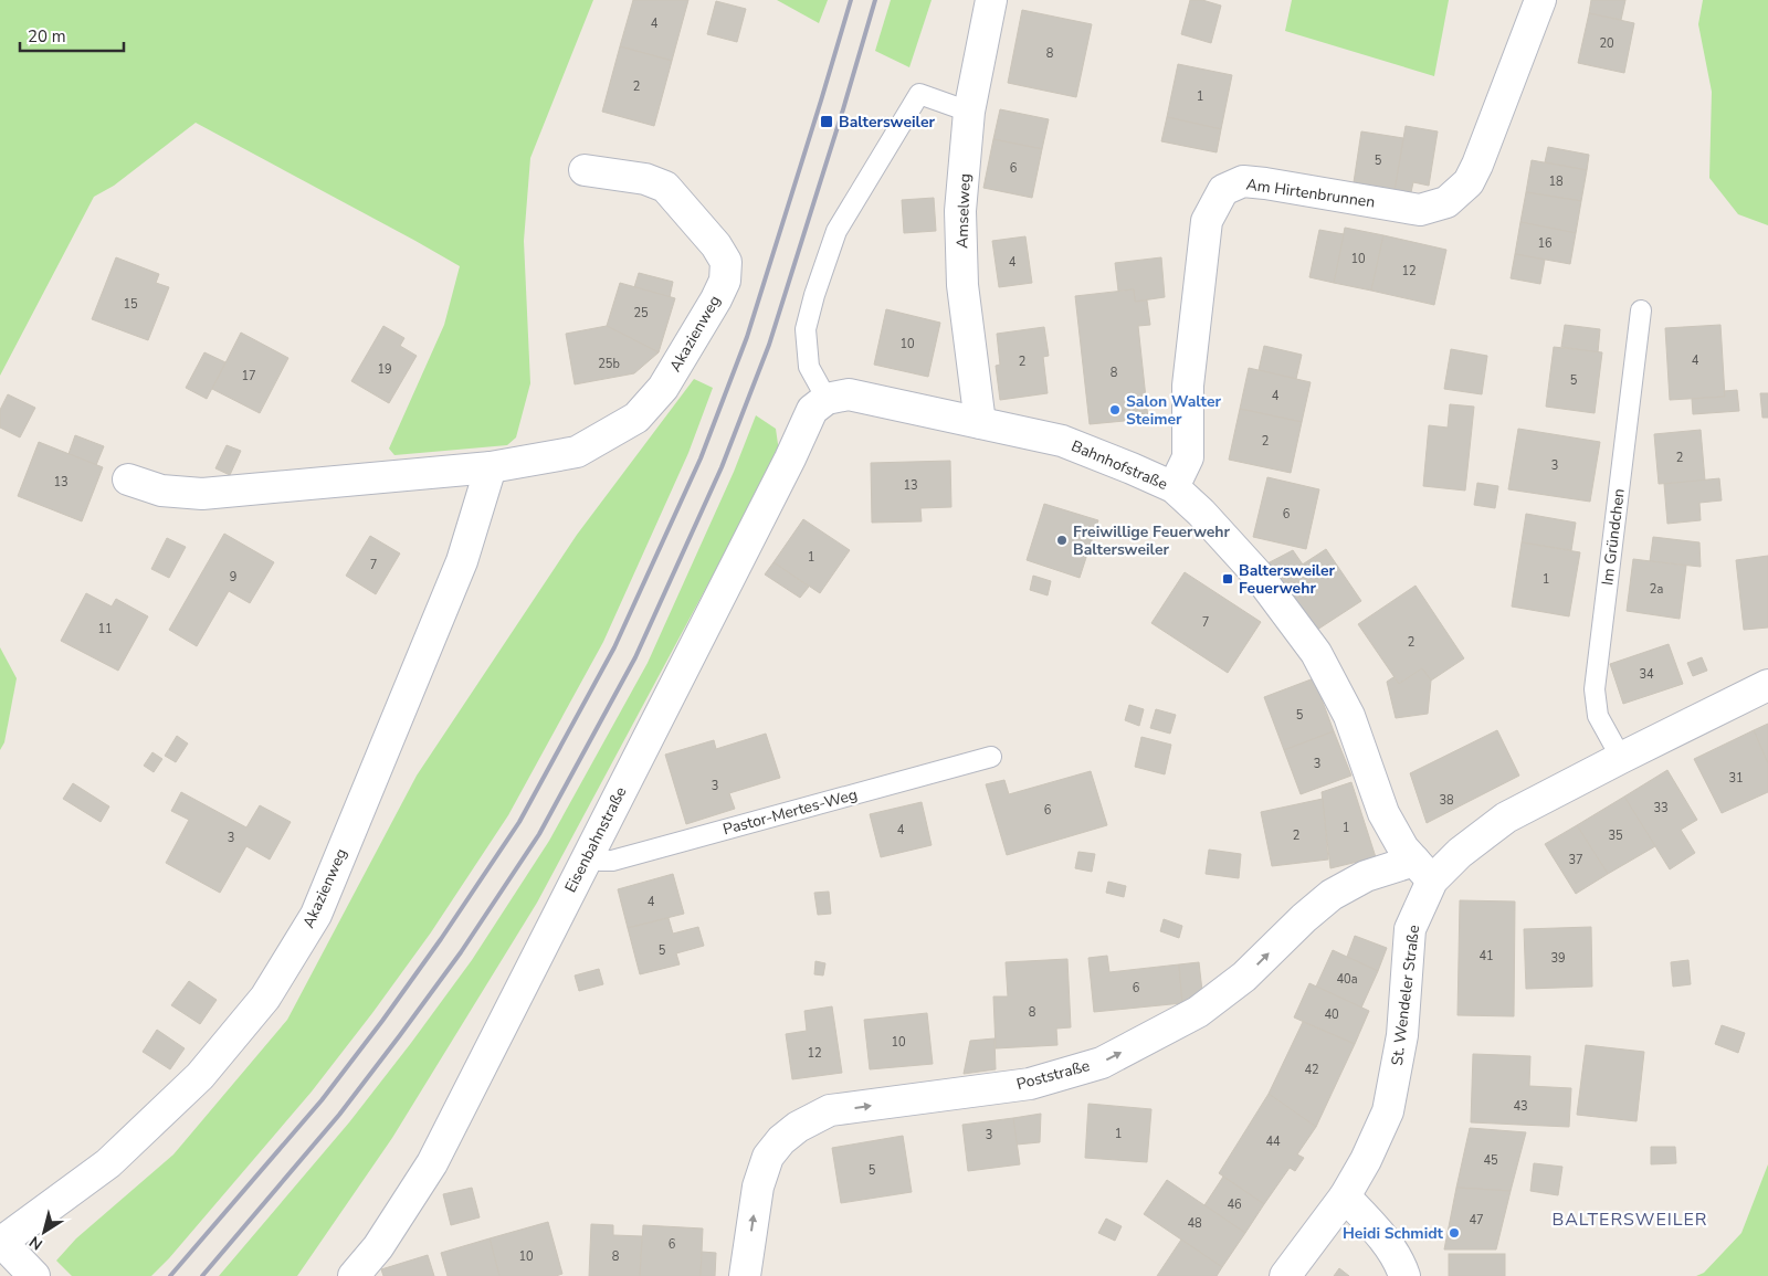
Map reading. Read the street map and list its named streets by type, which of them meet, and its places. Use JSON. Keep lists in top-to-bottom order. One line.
{"streets":{"street":["Am Hirtenbrunnen","Amselweg","Akazienweg","Bahnhofstraße","Eisenbahnstraße","St. Wendeler Straße","Poststraße"],"lane":["Im Gründchen","Pastor-Mertes-Weg"]},"crossings":[["Am Hirtenbrunnen","Bahnhofstraße"],["Amselweg","Bahnhofstraße"],["Bahnhofstraße","Eisenbahnstraße"],["Bahnhofstraße","St. Wendeler Straße"],["Bahnhofstraße","Poststraße"],["Im Gründchen","St. Wendeler Straße"],["Pastor-Mertes-Weg","Eisenbahnstraße"],["St. Wendeler Straße","Poststraße"]],"one_way":["Poststraße"],"districts":["BALTERSWEILER"],"places":{"transit":["Baltersweiler","Baltersweiler Feuerwehr"],"other":["Salon Walter Steimer","Freiwillige Feuerwehr Baltersweiler","Heidi Schmidt"]},"house_numbers":["4","20","8","2","1","5","6","18","16","10","4","12","15","25","10","4","2","25b","19","8","17","5","4","2","2","3","13","13","6","1","7","9","1","2a","7","11","2","34","5","3","31","3","38","33","6","1","4","2","35","3","37","4","5","41","39","40a","6","8","40","10","12","42","43","1","3","44","45","5","46","47","48","6","10","8"],"scale_bar":"20 m","north":"bottom left"}
